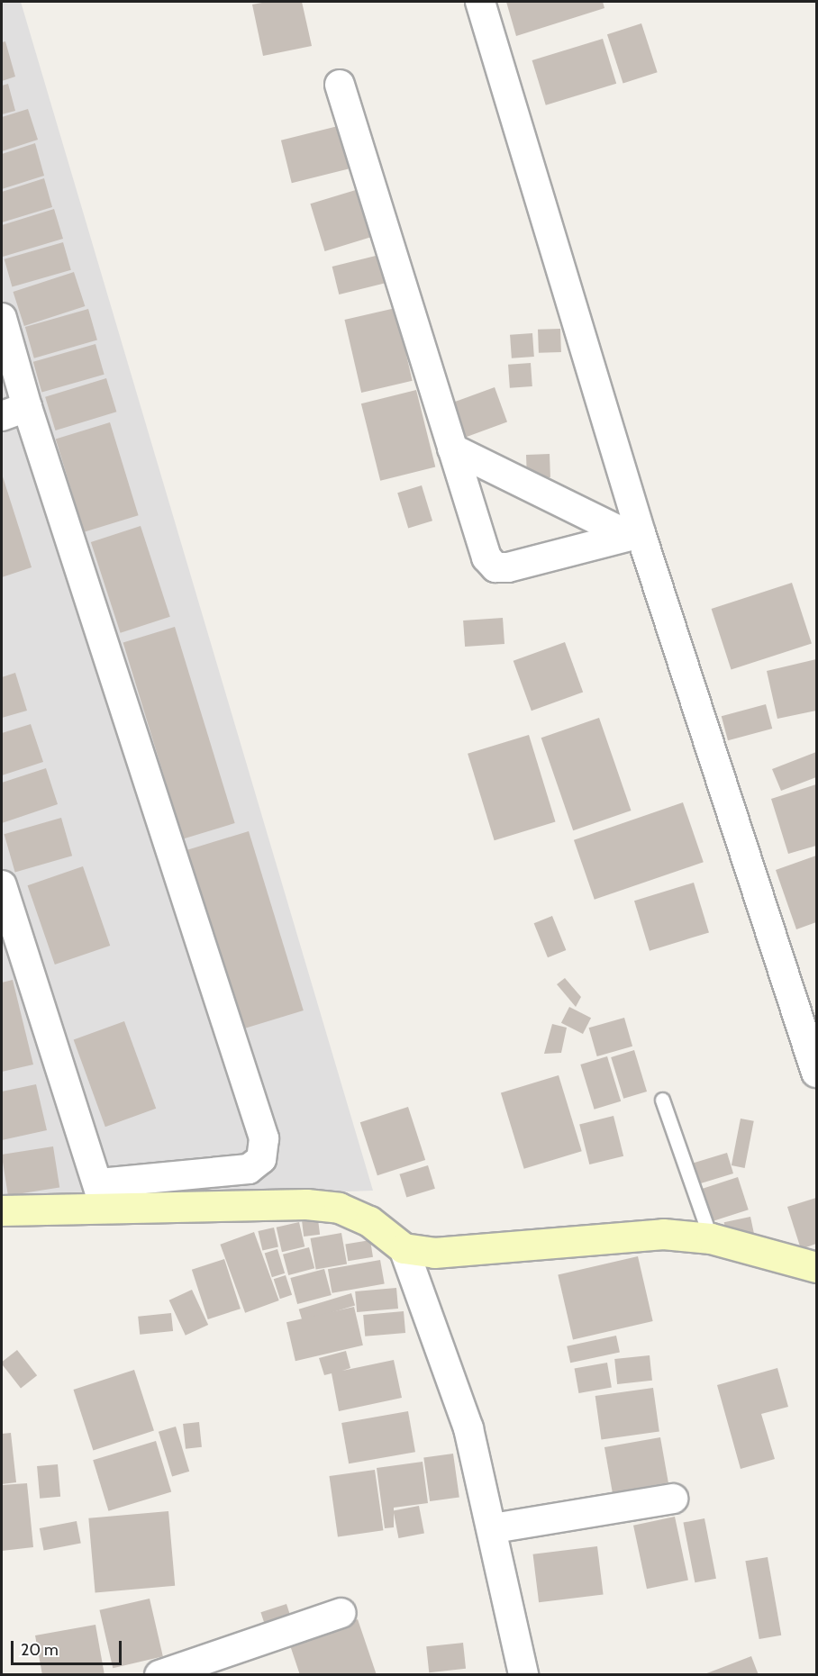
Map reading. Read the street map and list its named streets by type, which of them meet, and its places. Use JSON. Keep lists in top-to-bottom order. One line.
{"scale_bar":"20 m"}
